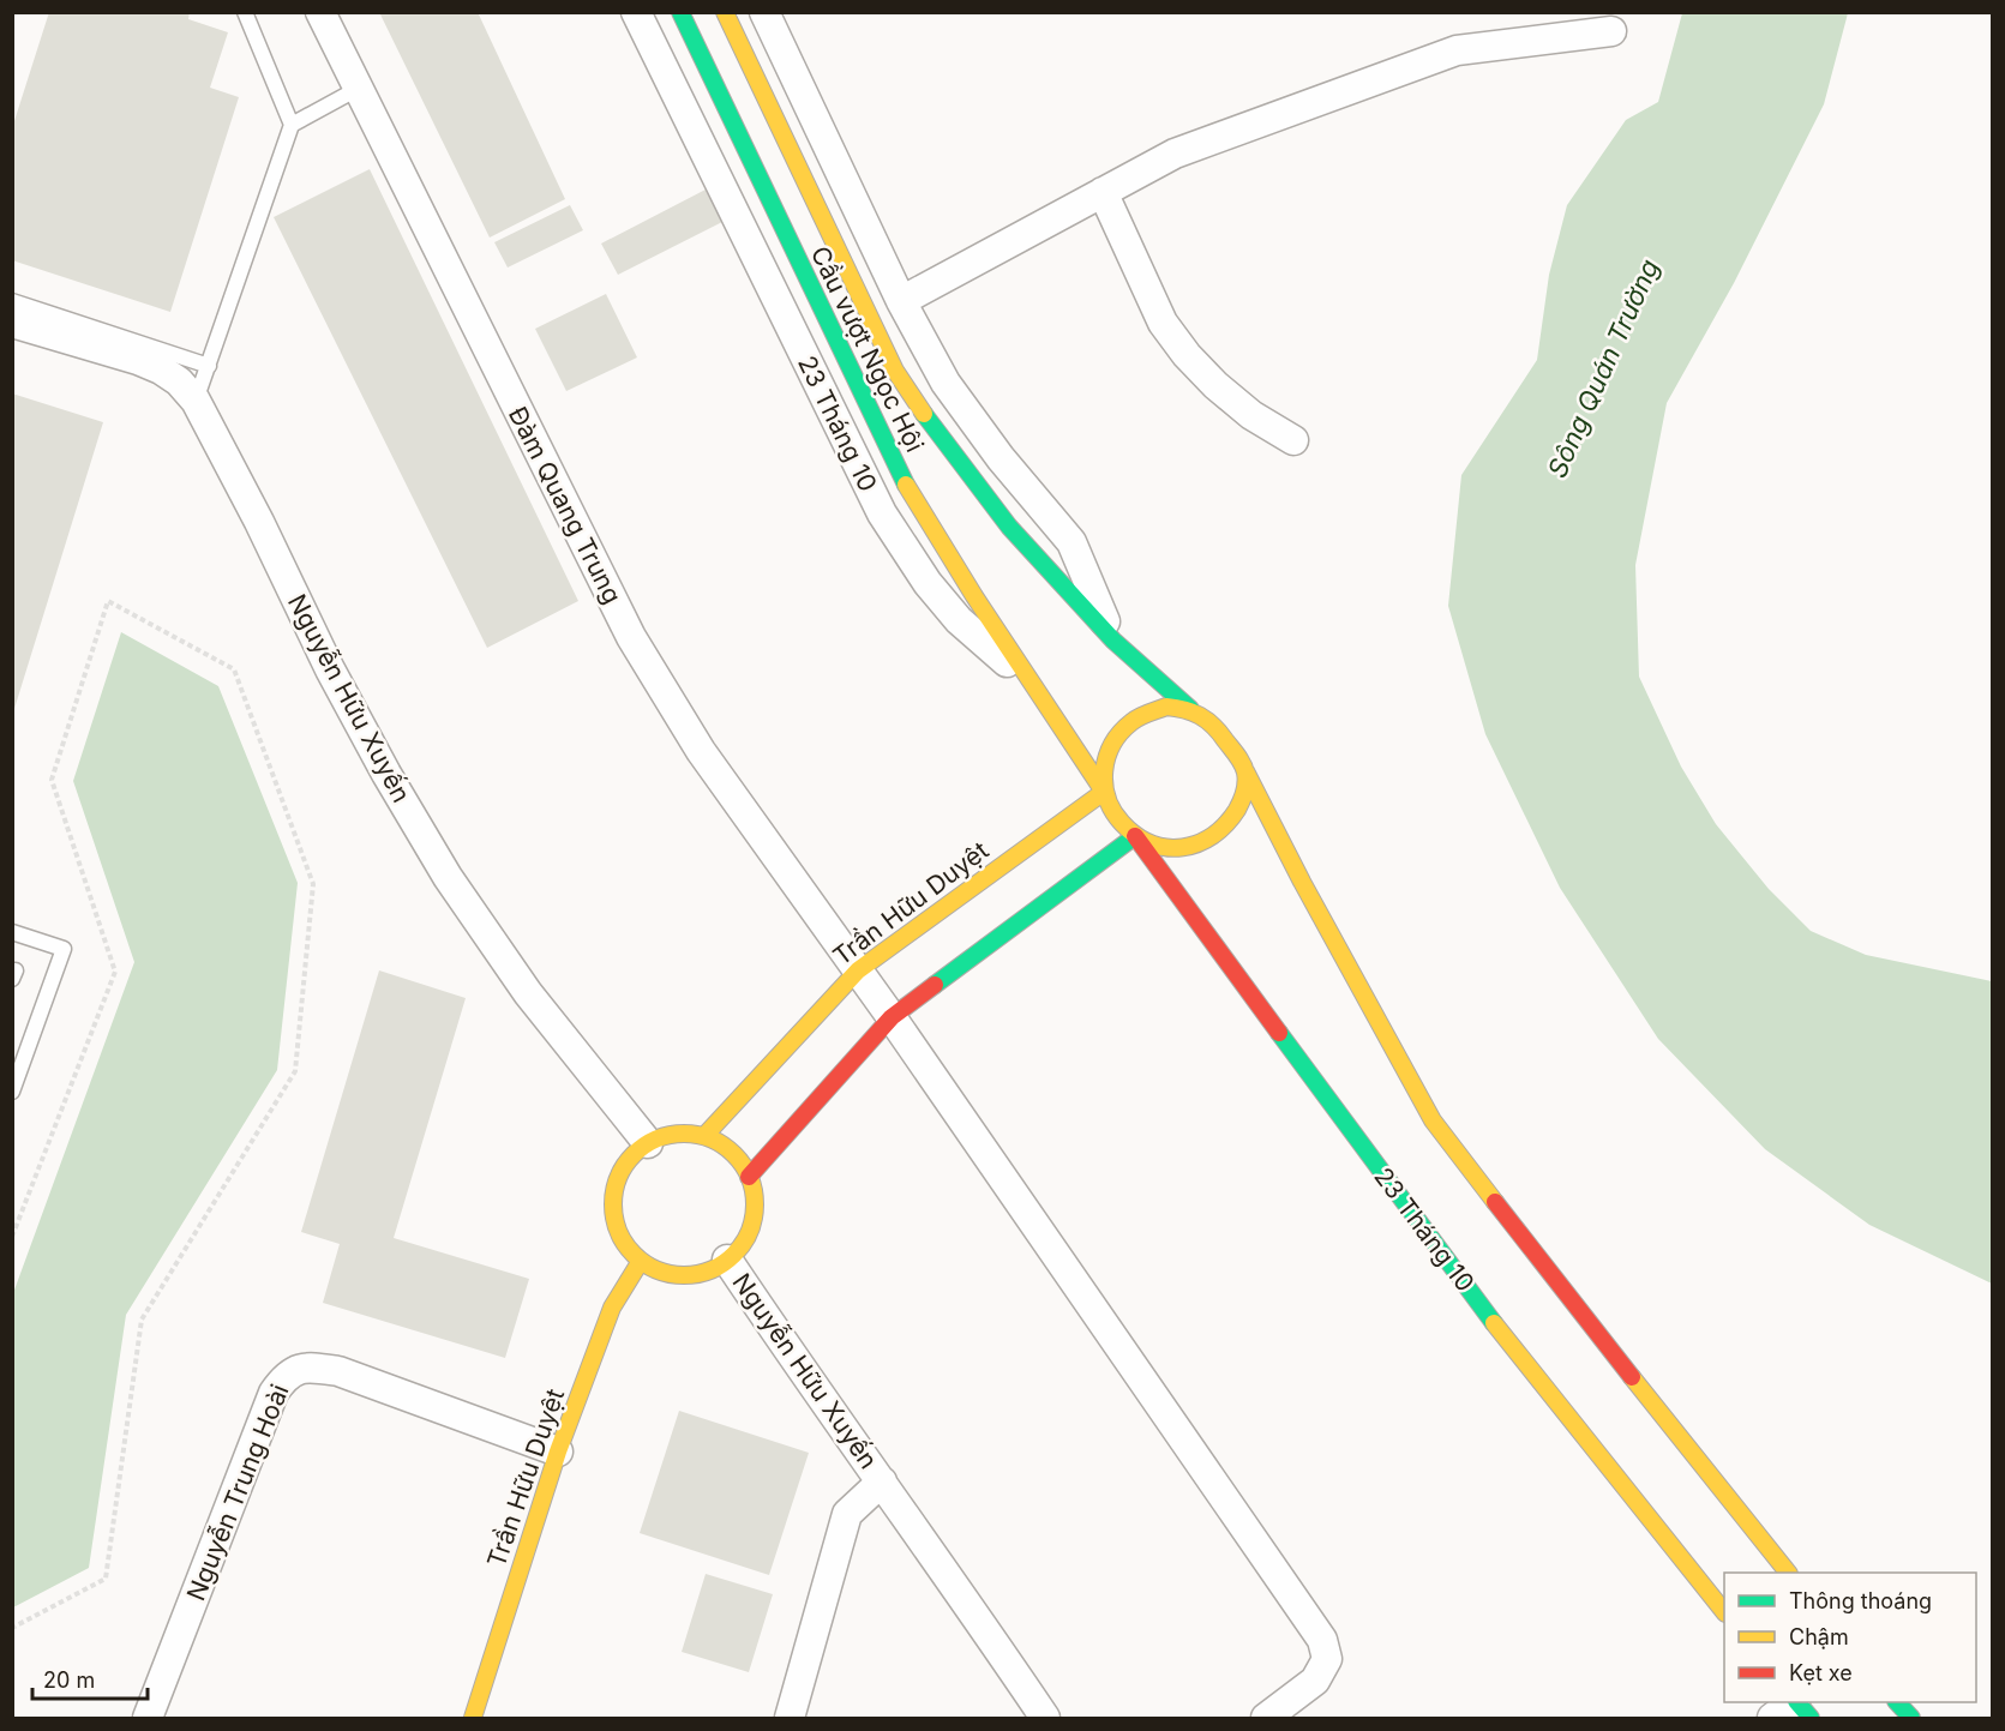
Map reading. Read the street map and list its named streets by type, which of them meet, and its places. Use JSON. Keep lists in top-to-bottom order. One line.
{"streets":{"main road":["Cầu vượt Ngọc Hội","23 Tháng 10","Trần Hữu Duyệt"],"street":["Đàm Quang Trung","Nguyễn Hữu Xuyến","Nguyễn Trung Hoài"]},"crossings":[["Cầu vượt Ngọc Hội","23 Tháng 10"],["23 Tháng 10","Trần Hữu Duyệt"],["Đàm Quang Trung","Trần Hữu Duyệt"],["Nguyễn Hữu Xuyến","Trần Hữu Duyệt"],["Trần Hữu Duyệt","Nguyễn Trung Hoài"]],"water":["Sông Quán Trường"],"legend":["Thông thoáng","Chậm","Kẹt xe"],"scale_bar":"20 m"}
